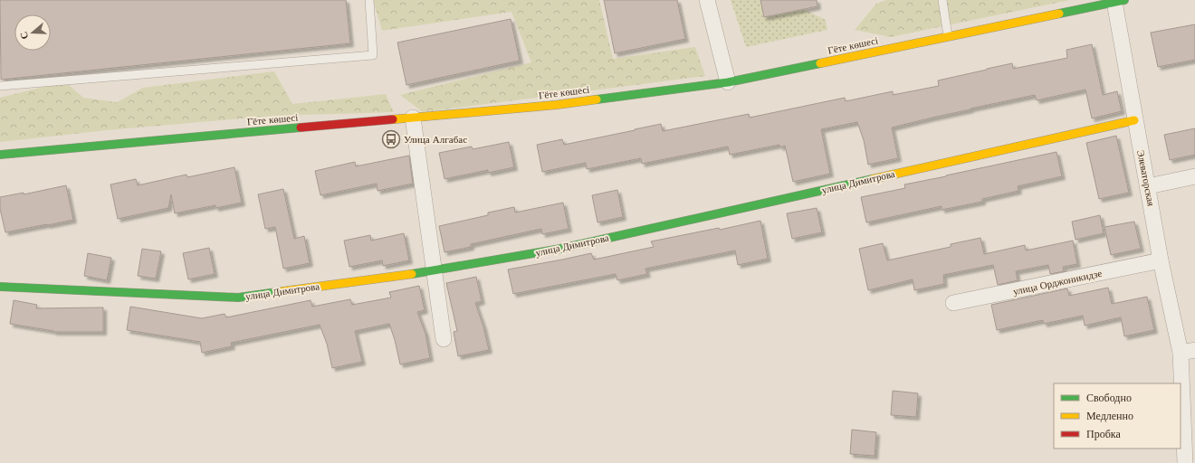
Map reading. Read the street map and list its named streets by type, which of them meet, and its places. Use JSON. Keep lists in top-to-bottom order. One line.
{"streets":{"street":["Гёте көшесі","Элеваторская","улица Димитрова","улица Орджоникидзе"]},"crossings":[["Гёте көшесі","Элеваторская"],["Элеваторская","улица Димитрова"],["Элеваторская","улица Орджоникидзе"]],"places":{"bus stop":["Улица Алгабас"]},"legend":["Свободно","Медленно","Пробка"],"north":"left"}
